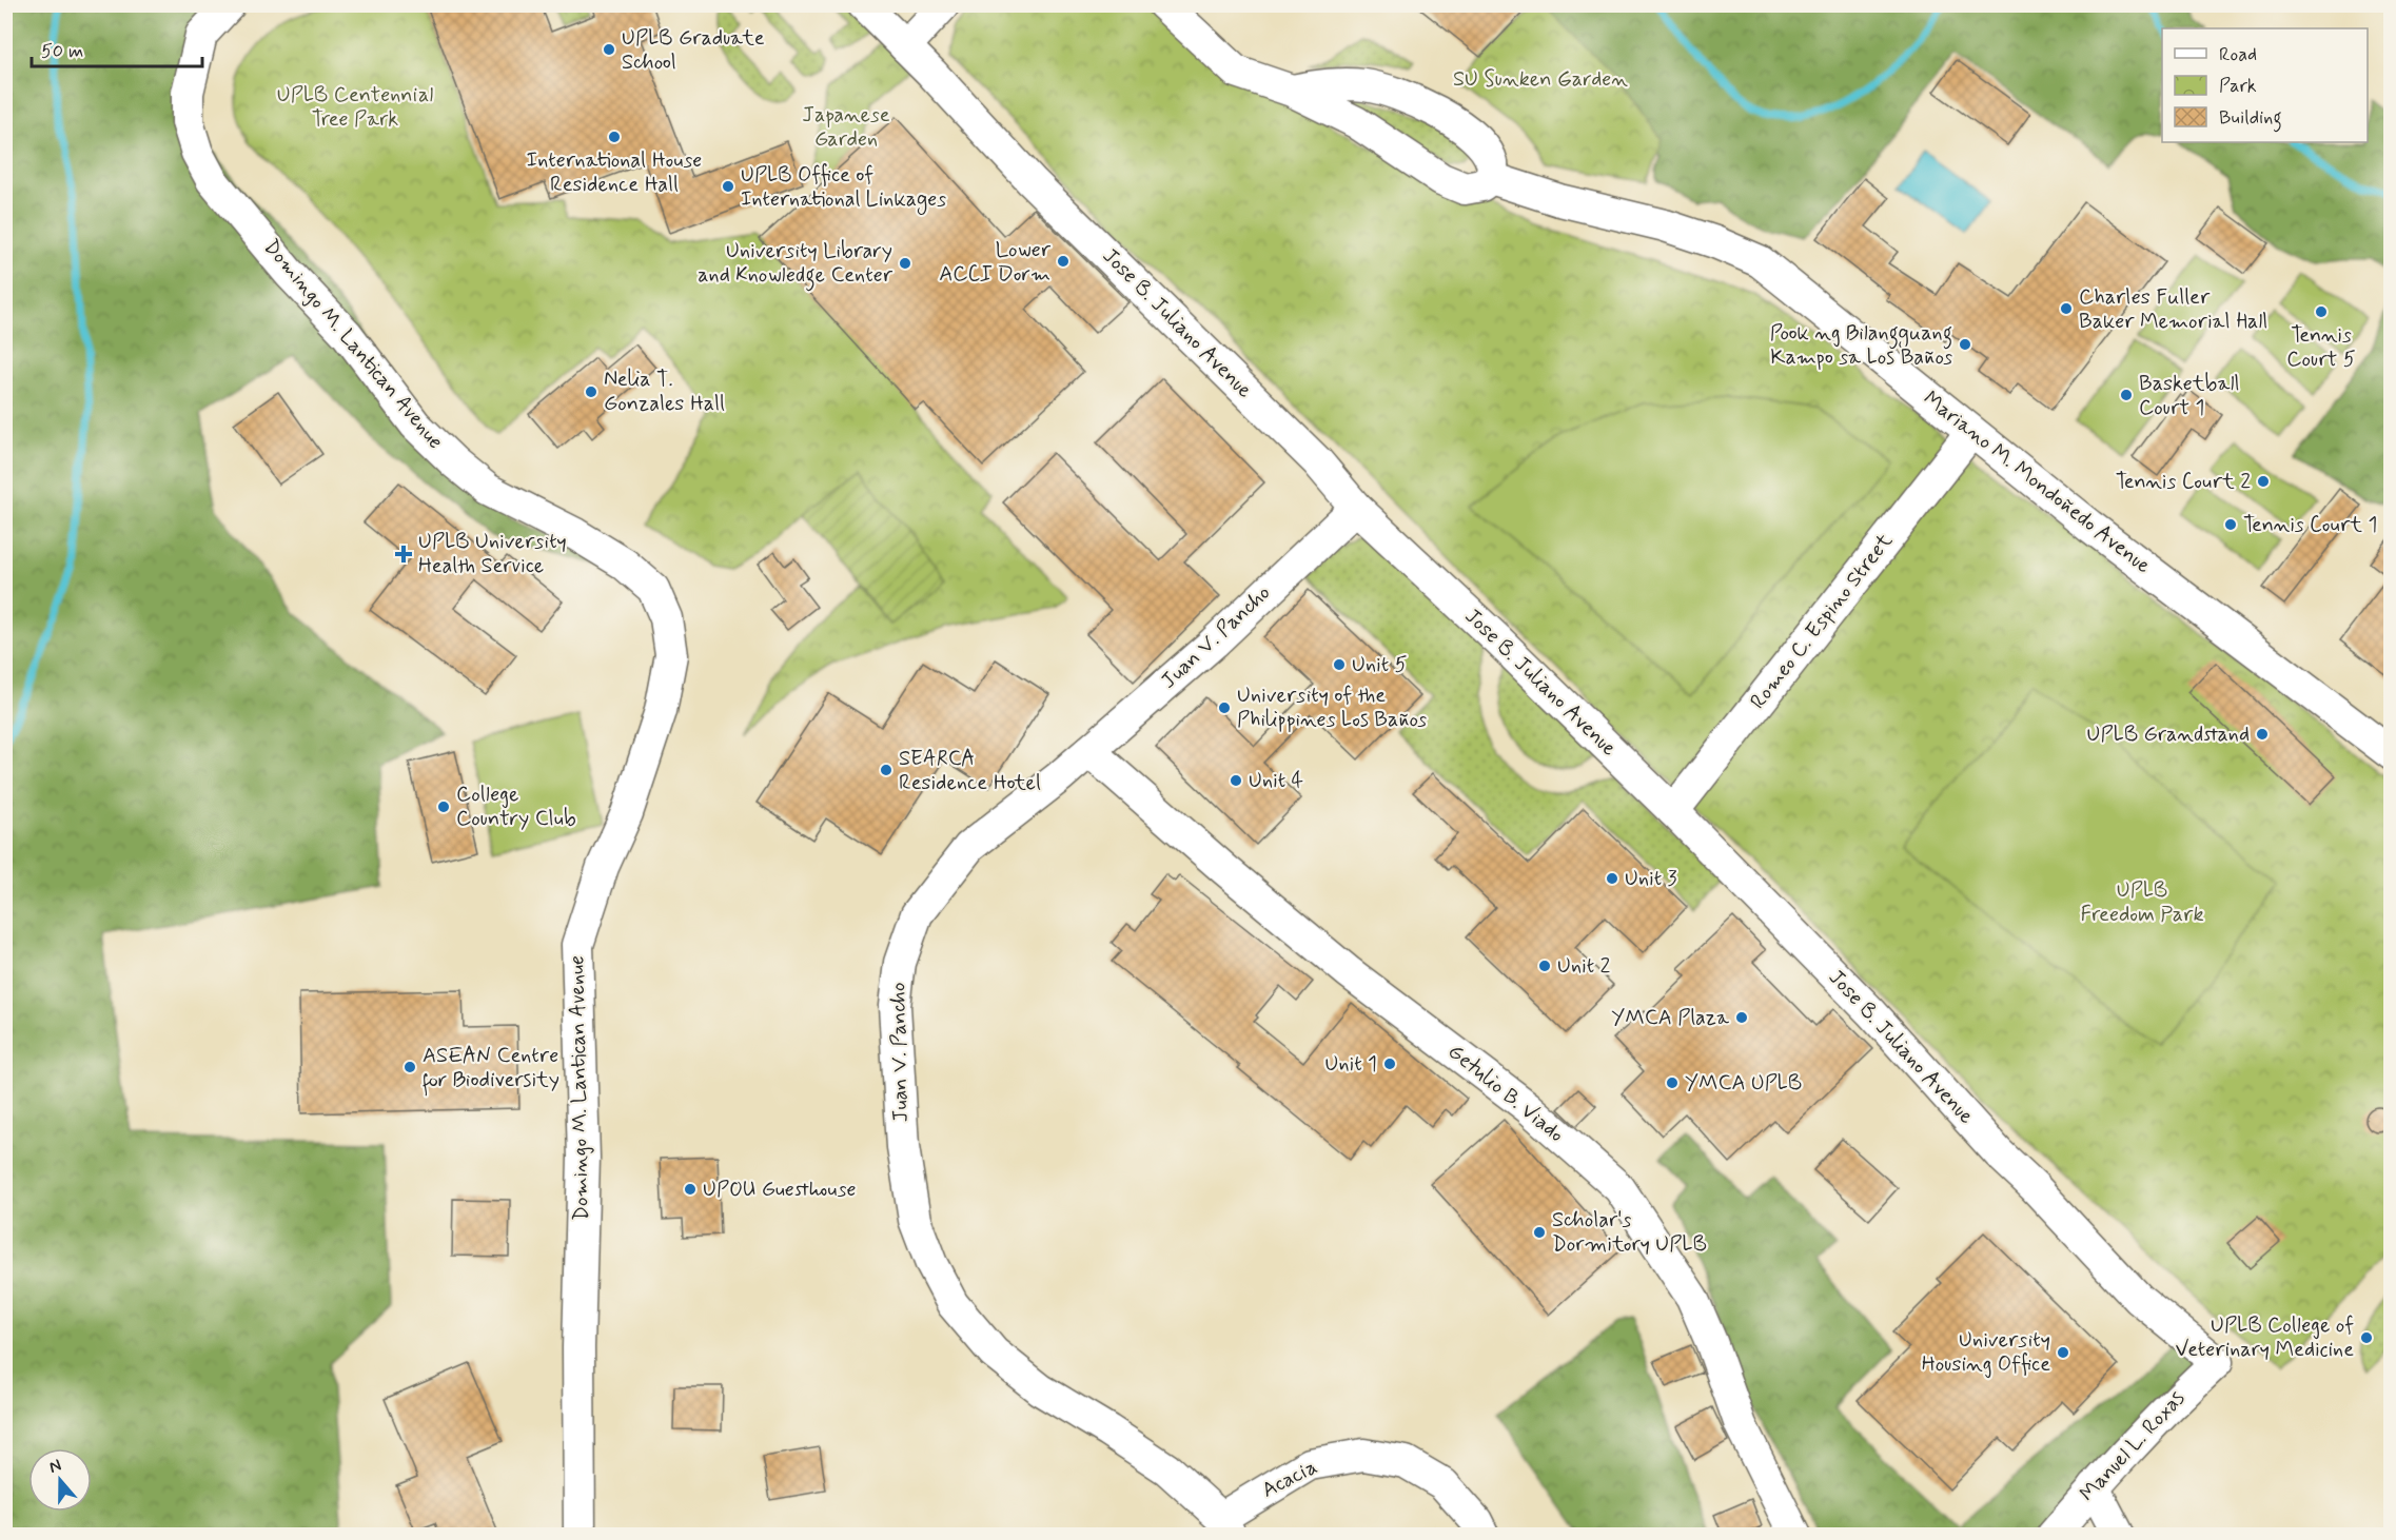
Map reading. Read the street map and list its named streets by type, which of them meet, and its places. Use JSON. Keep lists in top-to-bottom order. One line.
{"streets":{"street":["Jose B. Juliano Avenue","Domingo M. Lantican Avenue","Mariano M. Mondoñedo Avenue","Romeo C. Espino Street","Juan V. Pancho","Getulio B. Viado","Manuel L. Roxas","Acacia"]},"crossings":[["Jose B. Juliano Avenue","Romeo C. Espino Street"],["Jose B. Juliano Avenue","Juan V. Pancho"],["Jose B. Juliano Avenue","Manuel L. Roxas"],["Mariano M. Mondoñedo Avenue","Romeo C. Espino Street"],["Juan V. Pancho","Getulio B. Viado"],["Juan V. Pancho","Acacia"]],"parks":["SU Sunken Garden","UPLB Centennial Tree Park","Japanese Garden","UPLB Freedom Park"],"places":{"other":["UPLB Graduate School","International House Residence Hall","UPLB Office of International Linkages","Lower ACCI Dorm","University Library and Knowledge Center","Charles Fuller Baker Memorial Hall","Tennis Court 5","Pook ng Bilangguang Kampo sa Los Baños","Nelia T. Gonzales Hall","Basketball Court 1","Tennis Court 2","Tennis Court 1","Unit 5","University of the Philippines Los Baños","UPLB Grandstand","SEARCA Residence Hotel","Unit 4","College Country Club","Unit 3","Unit 2","YMCA Plaza","Unit 1","ASEAN Centre for Biodiversity","YMCA UPLB","UPOU Guesthouse","Scholar's Dormitory UPLB","UPLB College of Veterinary Medicine","University Housing Office"],"health":["UPLB University Health Service"]},"legend":["Road","Park","Building"],"scale_bar":"50 m","north":"top"}
